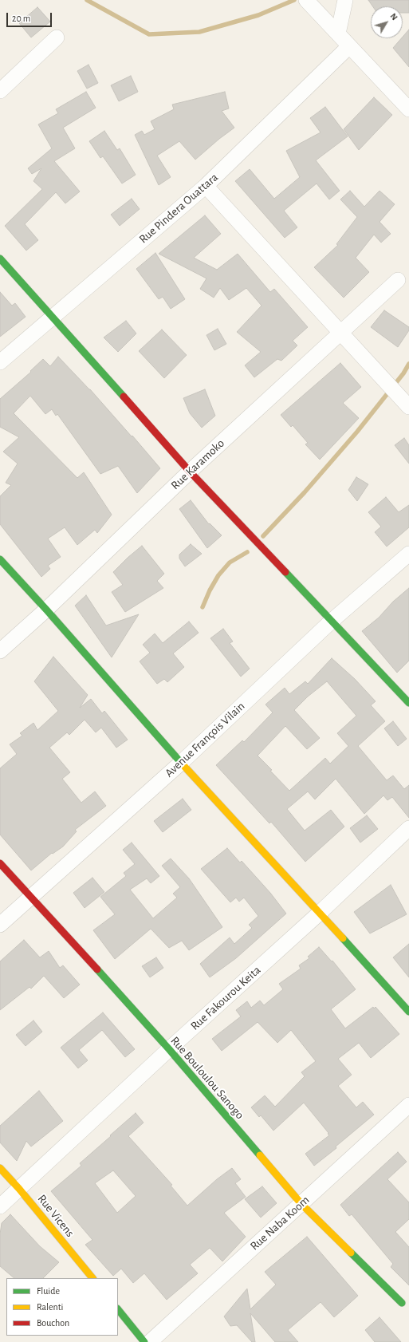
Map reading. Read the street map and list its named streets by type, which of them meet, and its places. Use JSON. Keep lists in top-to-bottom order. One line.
{"streets":{"street":["Rue Pindera Ouattara","Rue Karamoko","Avenue François Vilain","Rue Fakourou Keita","Rue Bouloulou Sanogo","Rue Vicens","Rue Naba Koom"]},"crossings":[["Avenue François Vilain","Rue Bouloulou Sanogo"],["Rue Fakourou Keita","Rue Bouloulou Sanogo"],["Rue Fakourou Keita","Rue Vicens"],["Rue Bouloulou Sanogo","Rue Naba Koom"]],"legend":["Fluide","Ralenti","Bouchon"],"scale_bar":"20 m","north":"top right"}
